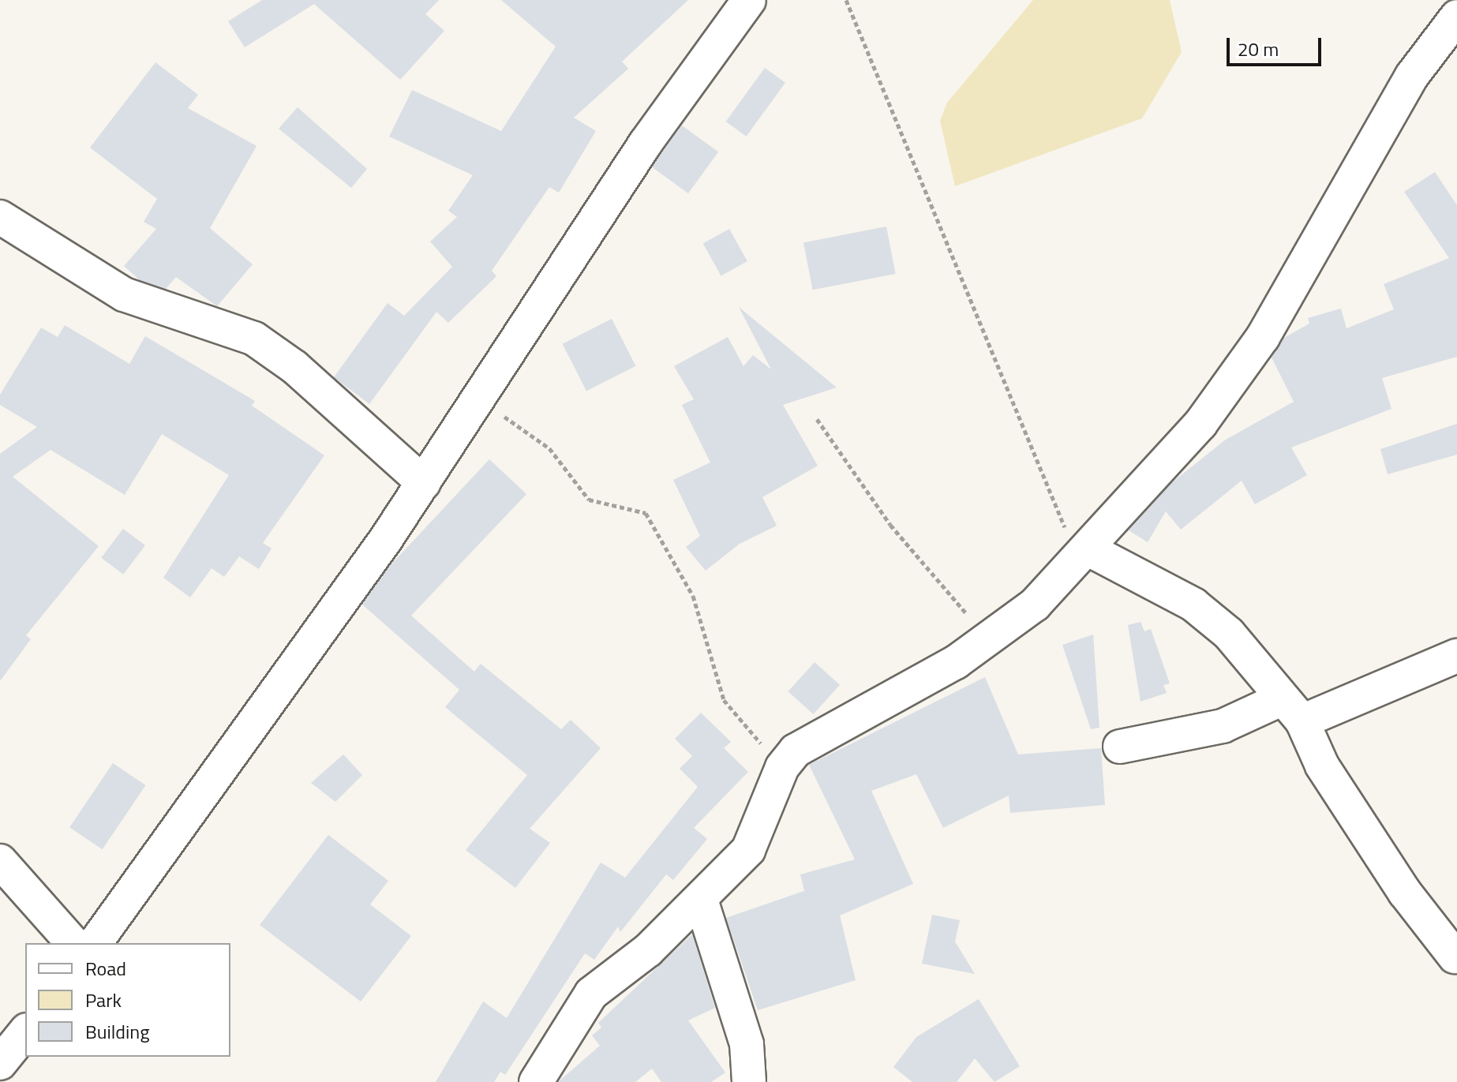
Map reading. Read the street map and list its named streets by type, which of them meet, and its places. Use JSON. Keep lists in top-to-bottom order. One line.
{"legend":["Road","Park","Building"],"scale_bar":"20 m"}
